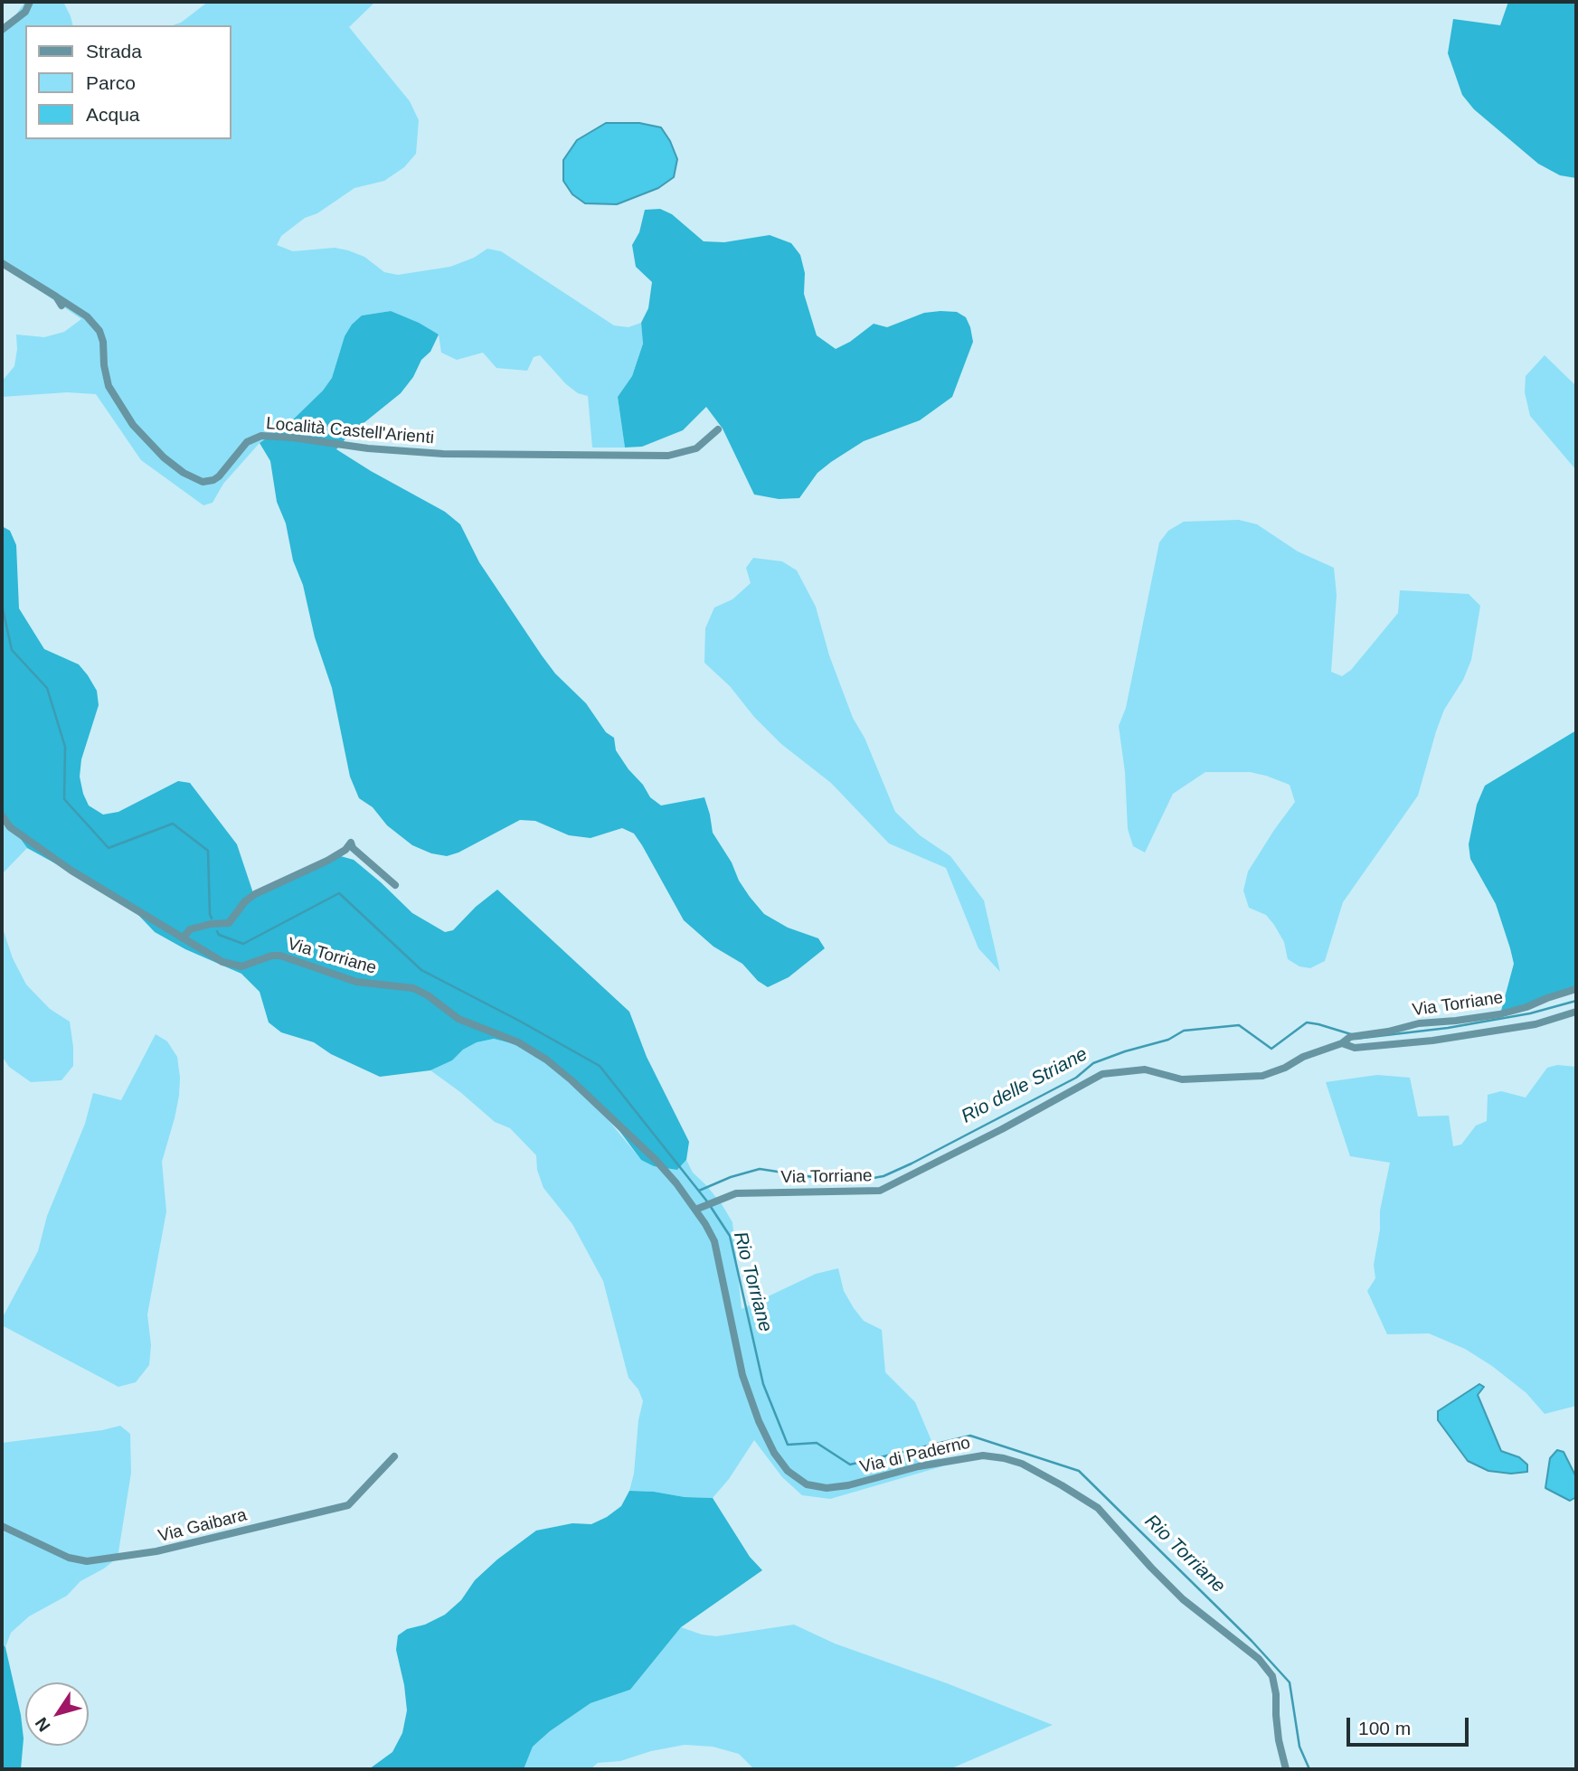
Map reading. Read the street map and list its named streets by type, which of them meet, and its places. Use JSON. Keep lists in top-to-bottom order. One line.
{"streets":{"street":["Località Castell'Arienti","Via Torriane","Via di Paderno","Via Gaibara"]},"crossings":[["Via Torriane","Via di Paderno"]],"water":["Rio delle Striane","Rio Torriane"],"legend":["Strada","Parco","Acqua"],"scale_bar":"100 m","north":"bottom left"}
